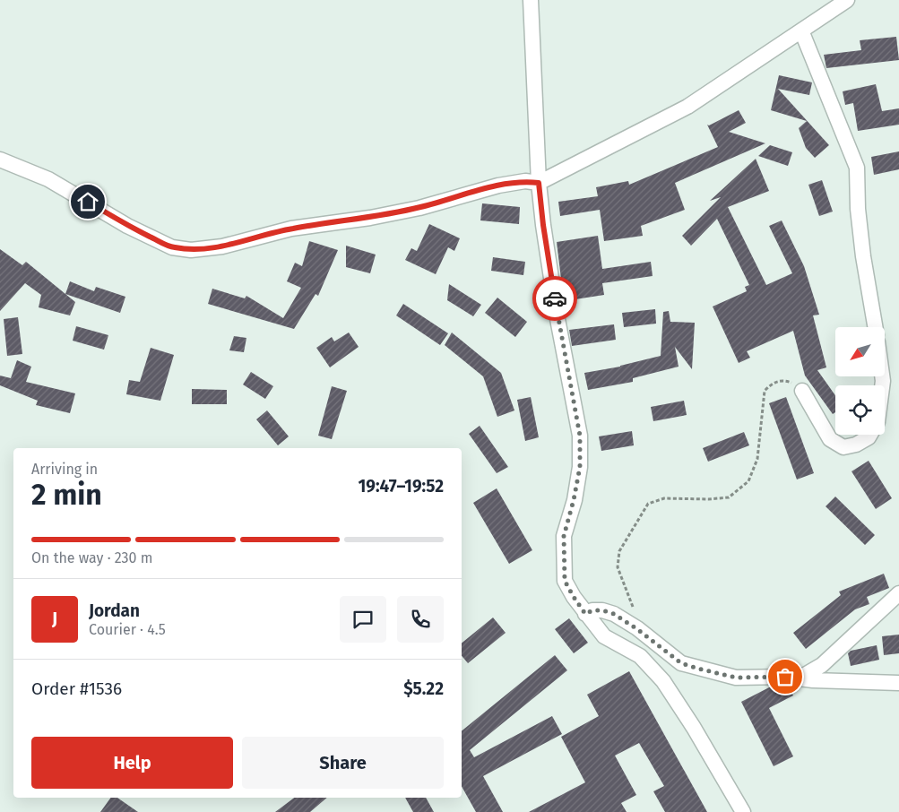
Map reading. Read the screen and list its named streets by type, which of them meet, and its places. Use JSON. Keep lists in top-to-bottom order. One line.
{"north":"bottom left","page":{"heading":["2 min","Arriving in","19:47–19:52"],"panel":["Jordan","Courier · 4.5","Order #1536","$5.22"],"bar":"On the way · 230 m","round":"J","buttons":["Help","Share"]}}
